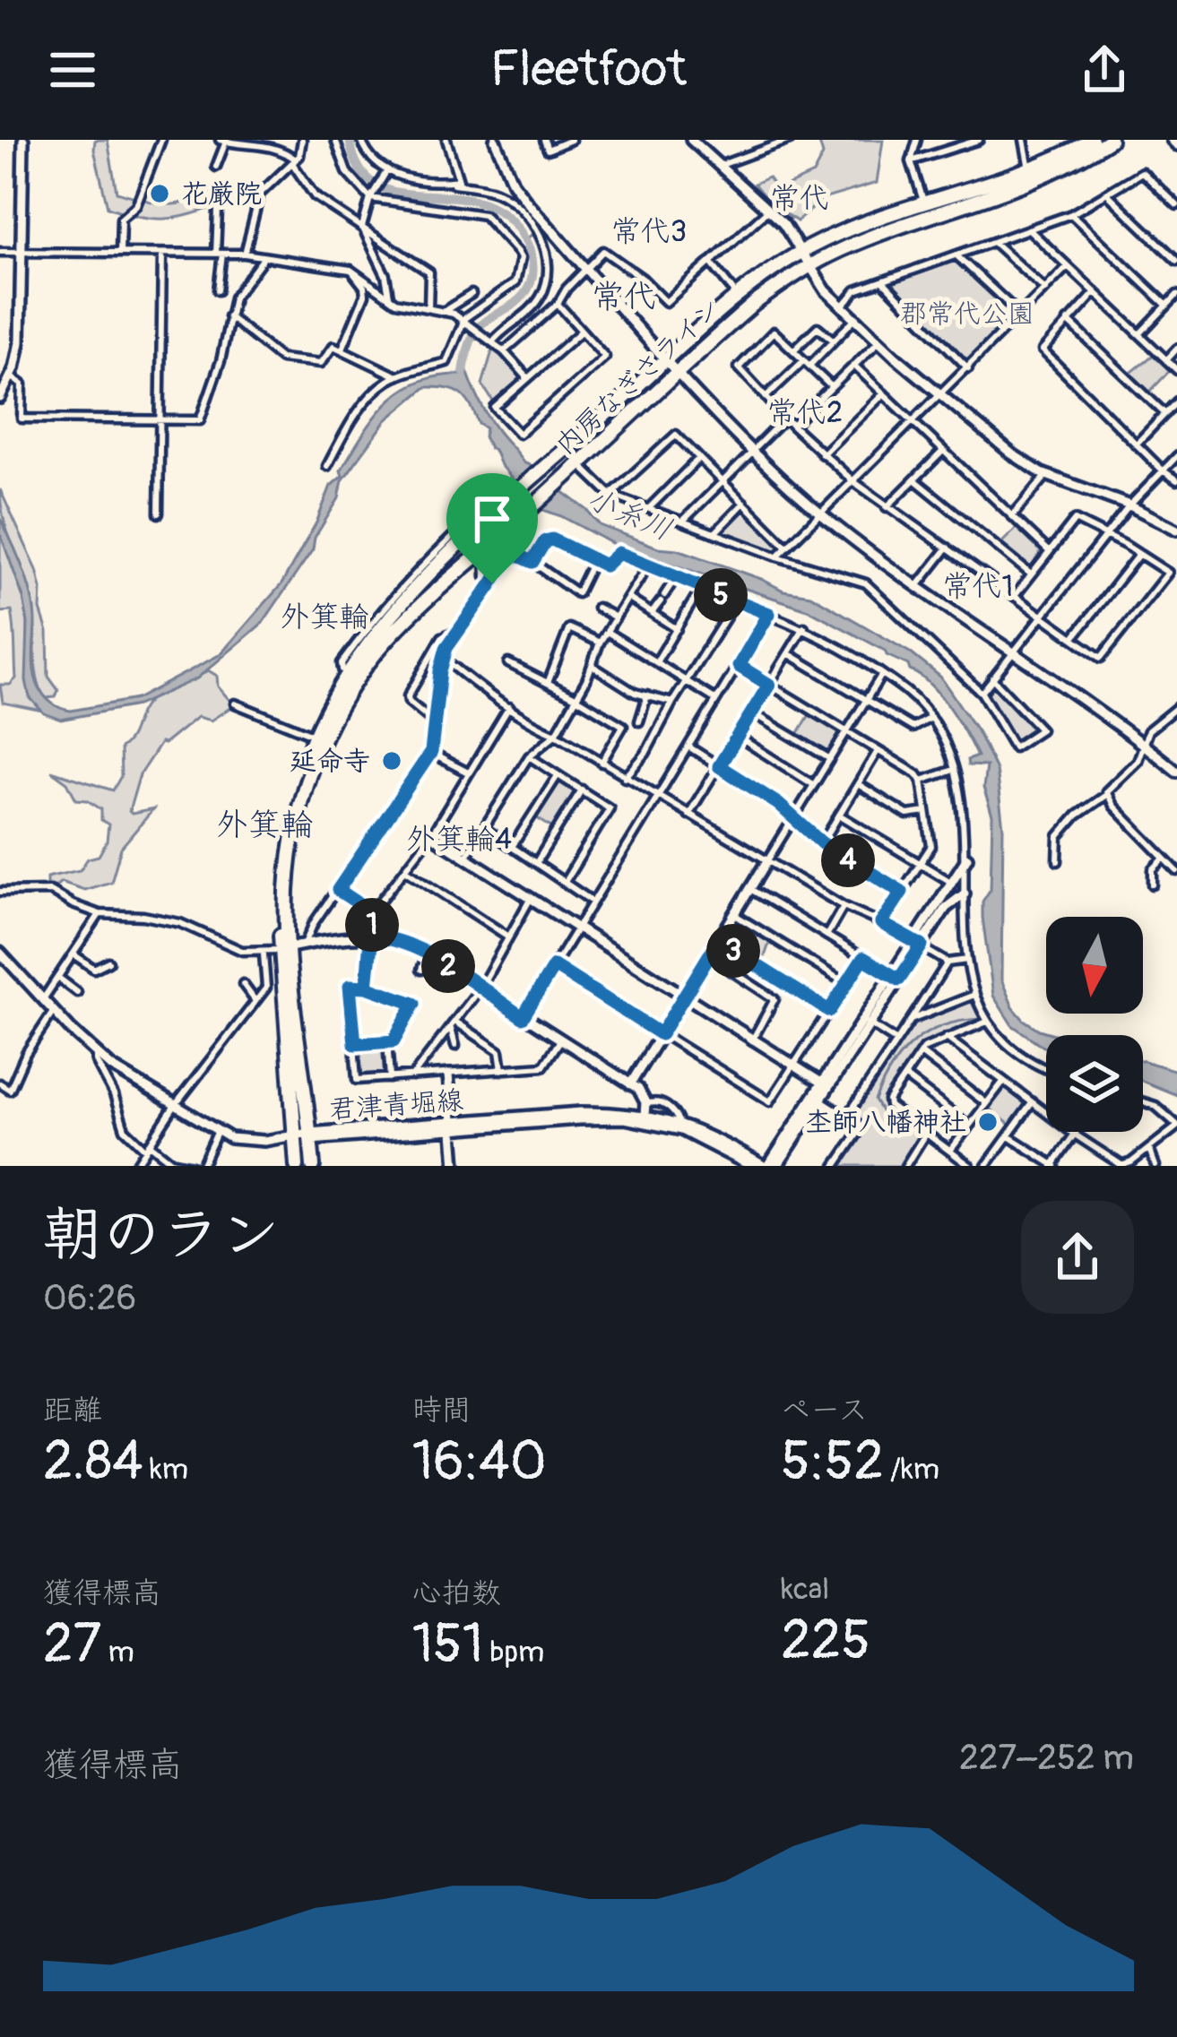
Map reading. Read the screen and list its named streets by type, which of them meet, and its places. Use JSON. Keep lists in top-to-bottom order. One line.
{"streets":{"highway":["内房なぎさライン"],"street":["君津青堀線"]},"crossings":[["内房なぎさライン","君津青堀線"]],"districts":["常代","常代3","常代","常代2","常代1","外箕輪","外箕輪","外箕輪4"],"water":["小糸川"],"parks":["郡常代公園"],"places":["花厳院","延命寺","杢師八幡神社"],"north":"bottom","page":{"header":"Fleetfoot","pins":["5","4","1","3","2"],"heading":["朝のラン","06:26"],"stats":[["距離","2.84 km"],["時間","16:40"],["ペース","5:52 /km"],["獲得標高","27 m"],["心拍数","151 bpm"],["kcal","225"]],"chart":["獲得標高","227–252 m"]}}
